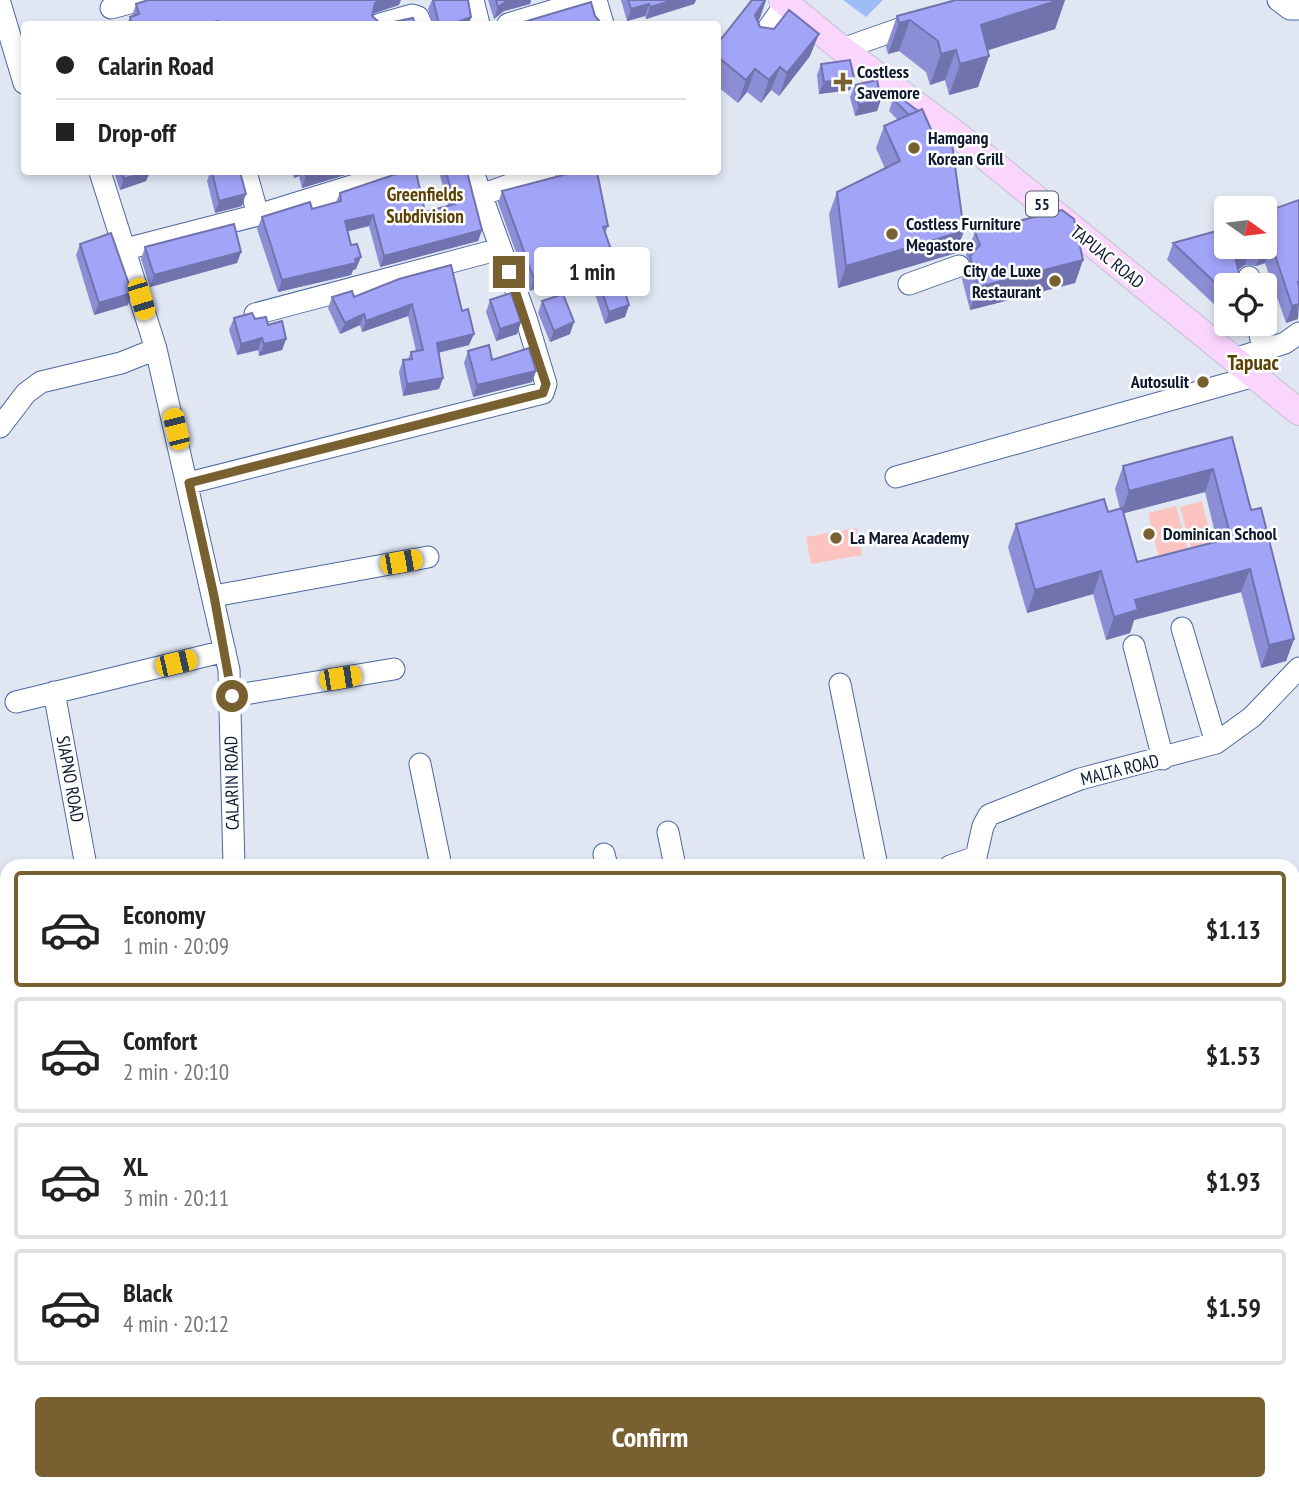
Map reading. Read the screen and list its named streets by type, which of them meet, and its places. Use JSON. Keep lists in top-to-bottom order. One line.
{"streets":{"main road":["55","TAPUAC ROAD"],"street":["MALTA ROAD","SIAPNO ROAD","CALARIN ROAD"]},"districts":["Greenfields Subdivision","Tapuac"],"places":{"health":["Costless Savemore"],"other":["Hamgang Korean Grill","Costless Furniture Megastore","City de Luxe Restaurant","Autosulit","Dominican School","La Marea Academy"]},"north":"right","page":{"banner":["Calarin Road","Drop-off"],"bubble":"1 min","list":[{"name":"Economy","note":"1 min · 20:09","value":"$1.13"},{"name":"Comfort","note":"2 min · 20:10","value":"$1.53"},{"name":"XL","note":"3 min · 20:11","value":"$1.93"},{"name":"Black","note":"4 min · 20:12","value":"$1.59"}],"buttons":"Confirm"}}
